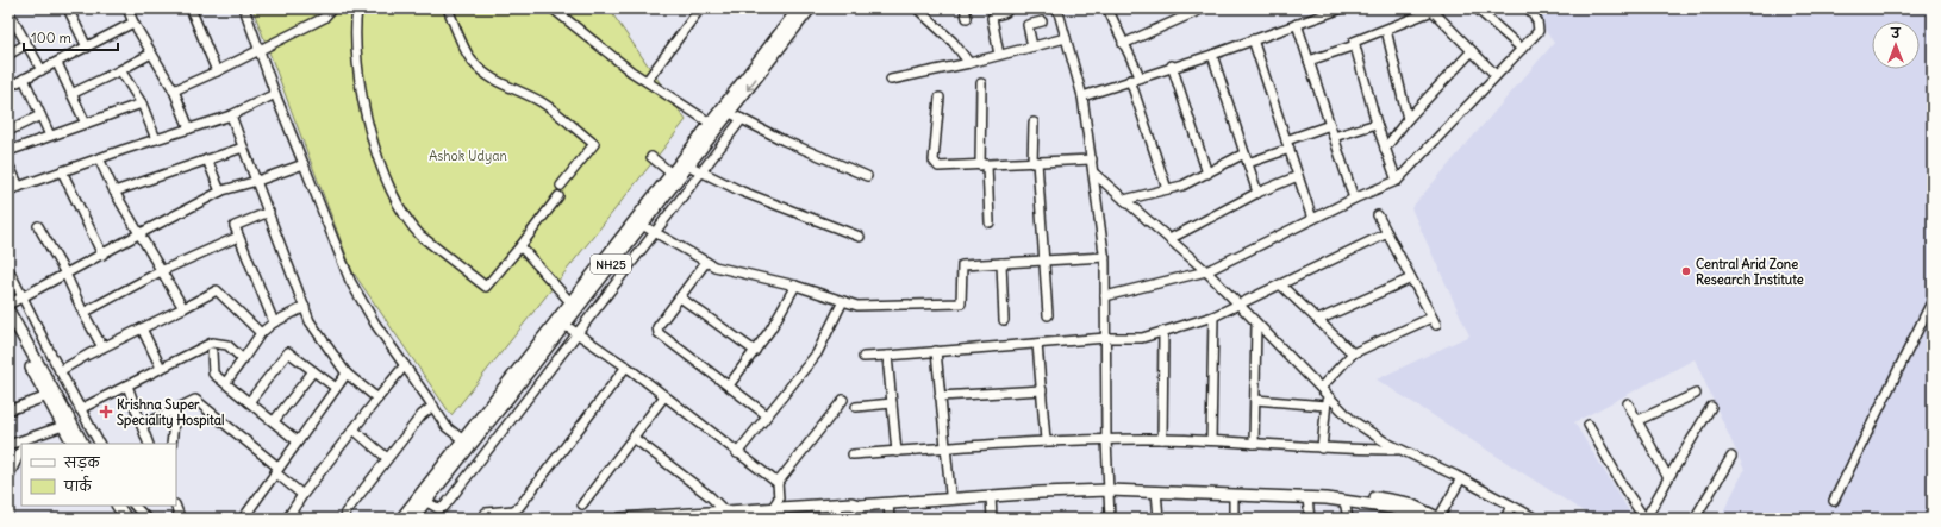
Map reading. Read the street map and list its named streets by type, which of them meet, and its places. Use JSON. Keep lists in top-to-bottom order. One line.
{"streets":{"main road":["NH25"]},"parks":["Ashok Udyan"],"places":{"other":["Central Arid Zone Research Institute"],"health":["Krishna Super Speciality Hospital"]},"legend":["सड़क","पार्क"],"scale_bar":"100 m","north":"top"}
